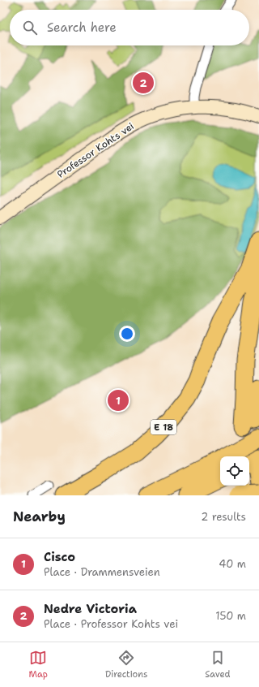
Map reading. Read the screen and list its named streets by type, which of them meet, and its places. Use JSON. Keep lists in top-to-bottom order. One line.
{"streets":{"highway":["E 18"],"main road":["Professor Kohts vei"]},"page":{"search":"Search here","pins":["2","1"],"heading":["Nearby","2 results"],"list":[{"mark":"1","name":"Cisco","note":"Place · Drammensveien","value":"40 m"},{"mark":"2","name":"Nedre Victoria","note":"Place · Professor Kohts vei","value":"150 m"}],"nav":["Map","Directions","Saved"]}}
